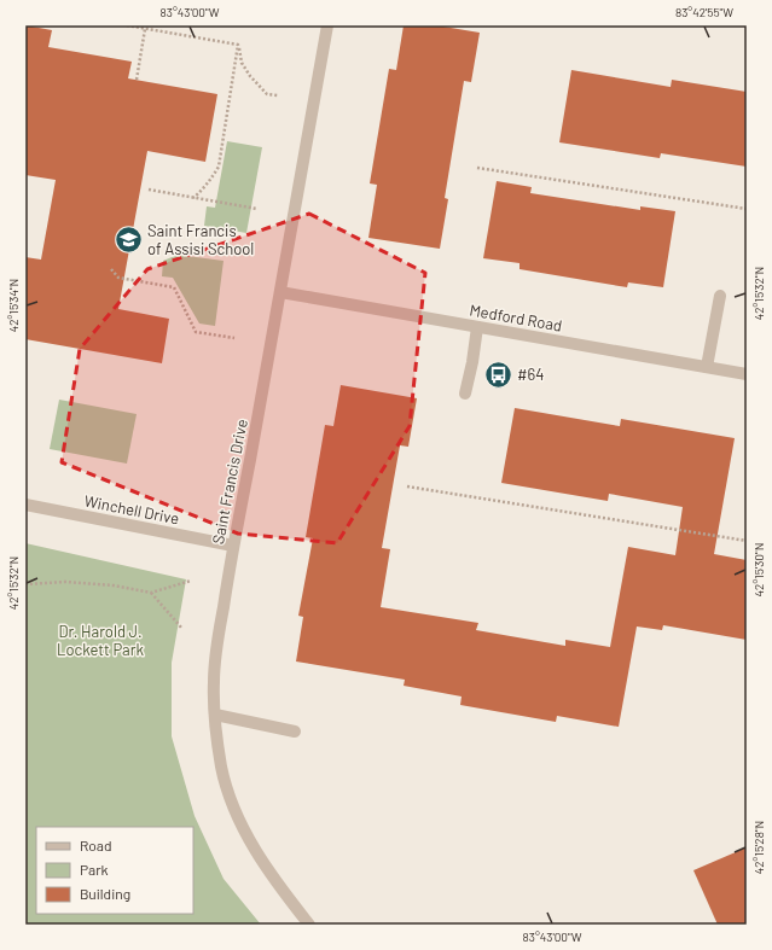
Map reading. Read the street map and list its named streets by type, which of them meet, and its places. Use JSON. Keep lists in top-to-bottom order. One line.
{"streets":{"street":["Medford Road","Saint Francis Drive","Winchell Drive"]},"crossings":[["Medford Road","Saint Francis Drive"],["Saint Francis Drive","Winchell Drive"]],"parks":["Dr. Harold J. Lockett Park"],"places":{"school or university":["Saint Francis of Assisi School"],"bus stop":["#64"]},"legend":["Road","Park","Building"],"coordinates":["83°43'00\"W","83°42'55\"W","42°15'32\"N","42°15'34\"N","42°15'30\"N","42°15'28\"N"]}
